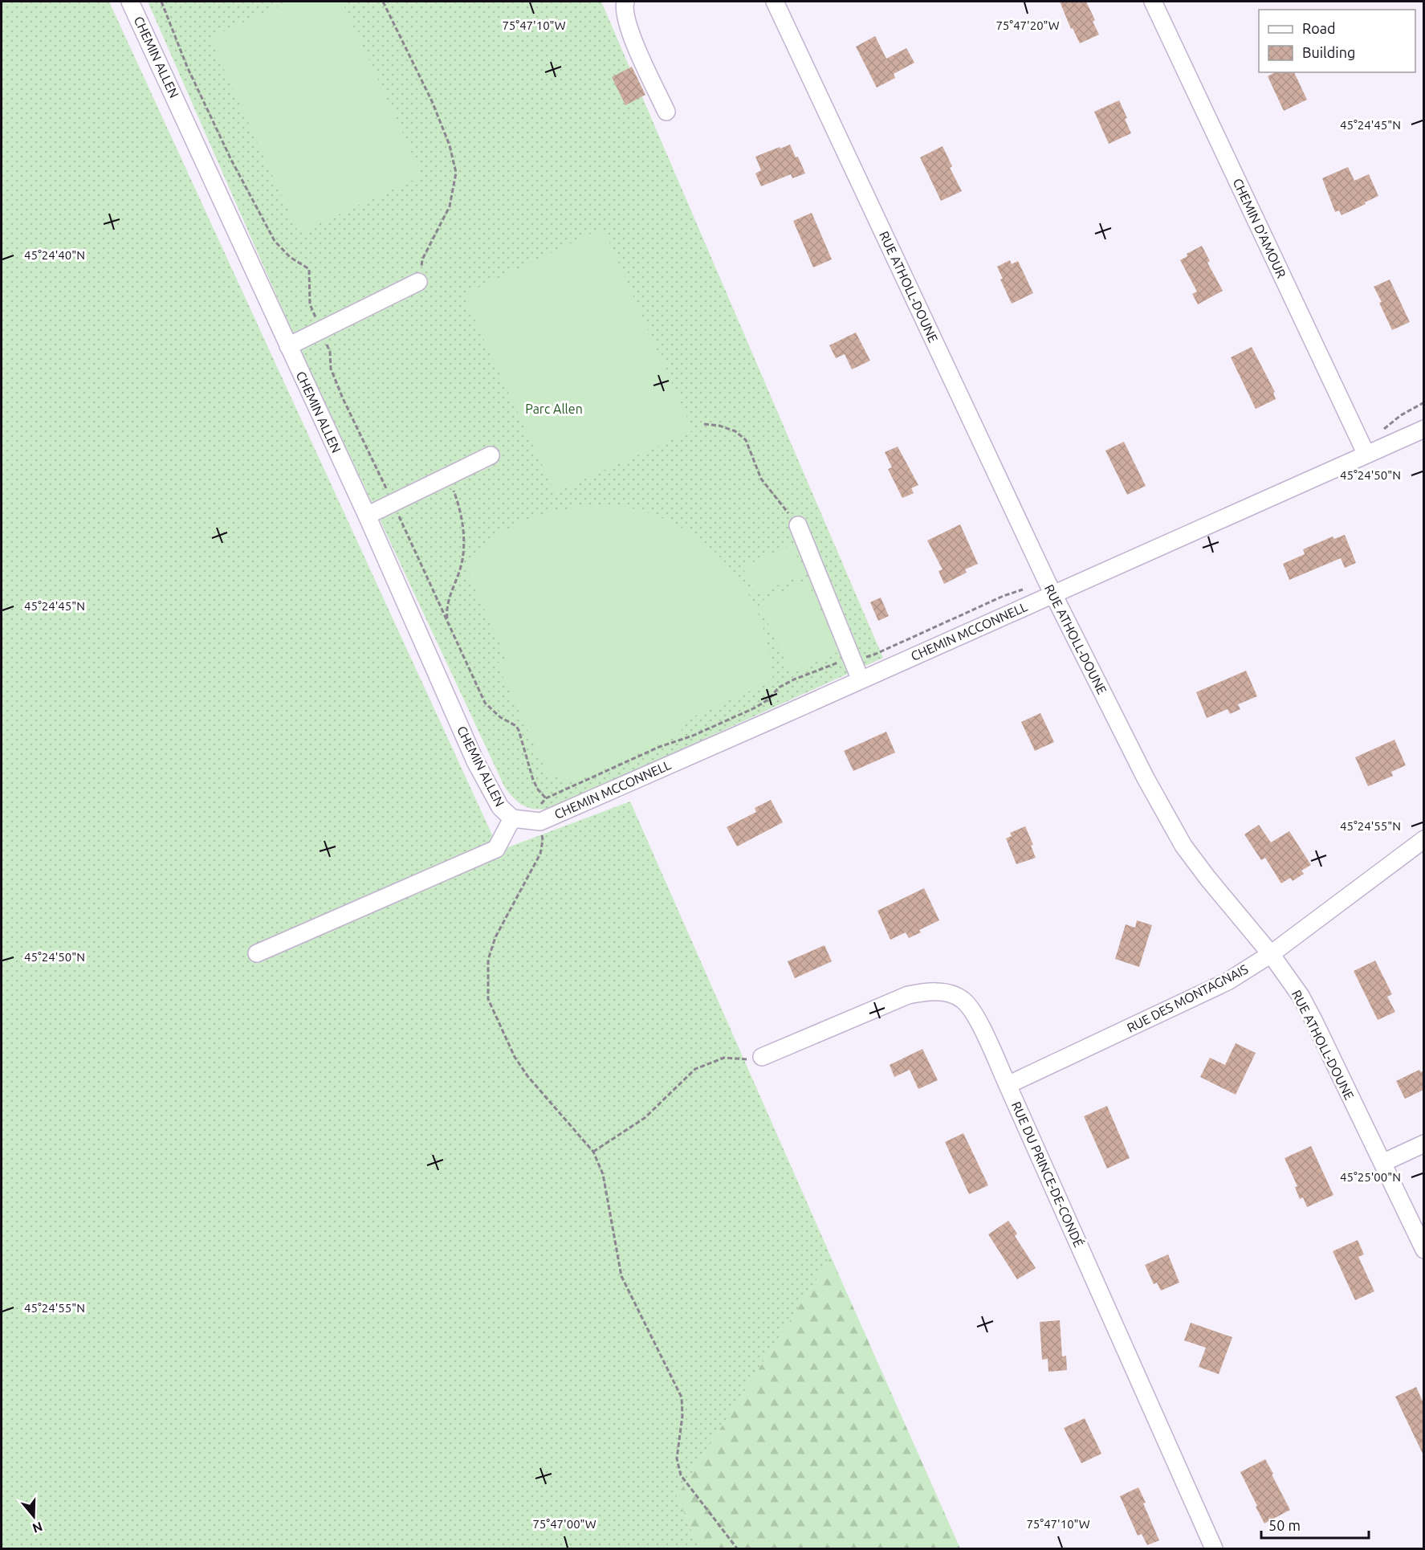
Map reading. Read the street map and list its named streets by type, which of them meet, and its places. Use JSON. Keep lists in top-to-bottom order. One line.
{"streets":{"street":["CHEMIN ALLEN","CHEMIN D'AMOUR","RUE ATHOLL-DOUNE","CHEMIN MCCONNELL","RUE DES MONTAGNAIS","RUE DU PRINCE-DE-CONDÉ"]},"crossings":[["CHEMIN ALLEN","CHEMIN MCCONNELL"],["CHEMIN D'AMOUR","CHEMIN MCCONNELL"],["RUE ATHOLL-DOUNE","CHEMIN MCCONNELL"],["RUE ATHOLL-DOUNE","RUE DES MONTAGNAIS"],["RUE DES MONTAGNAIS","RUE DU PRINCE-DE-CONDÉ"]],"parks":["Parc Allen"],"legend":["Road","Building"],"scale_bar":"50 m","north":"bottom","coordinates":["75°47'20\"W","75°47'10\"W","45°24'45\"N","45°24'40\"N","45°24'50\"N","45°24'55\"N","45°25'00\"N","75°47'00\"W"]}
